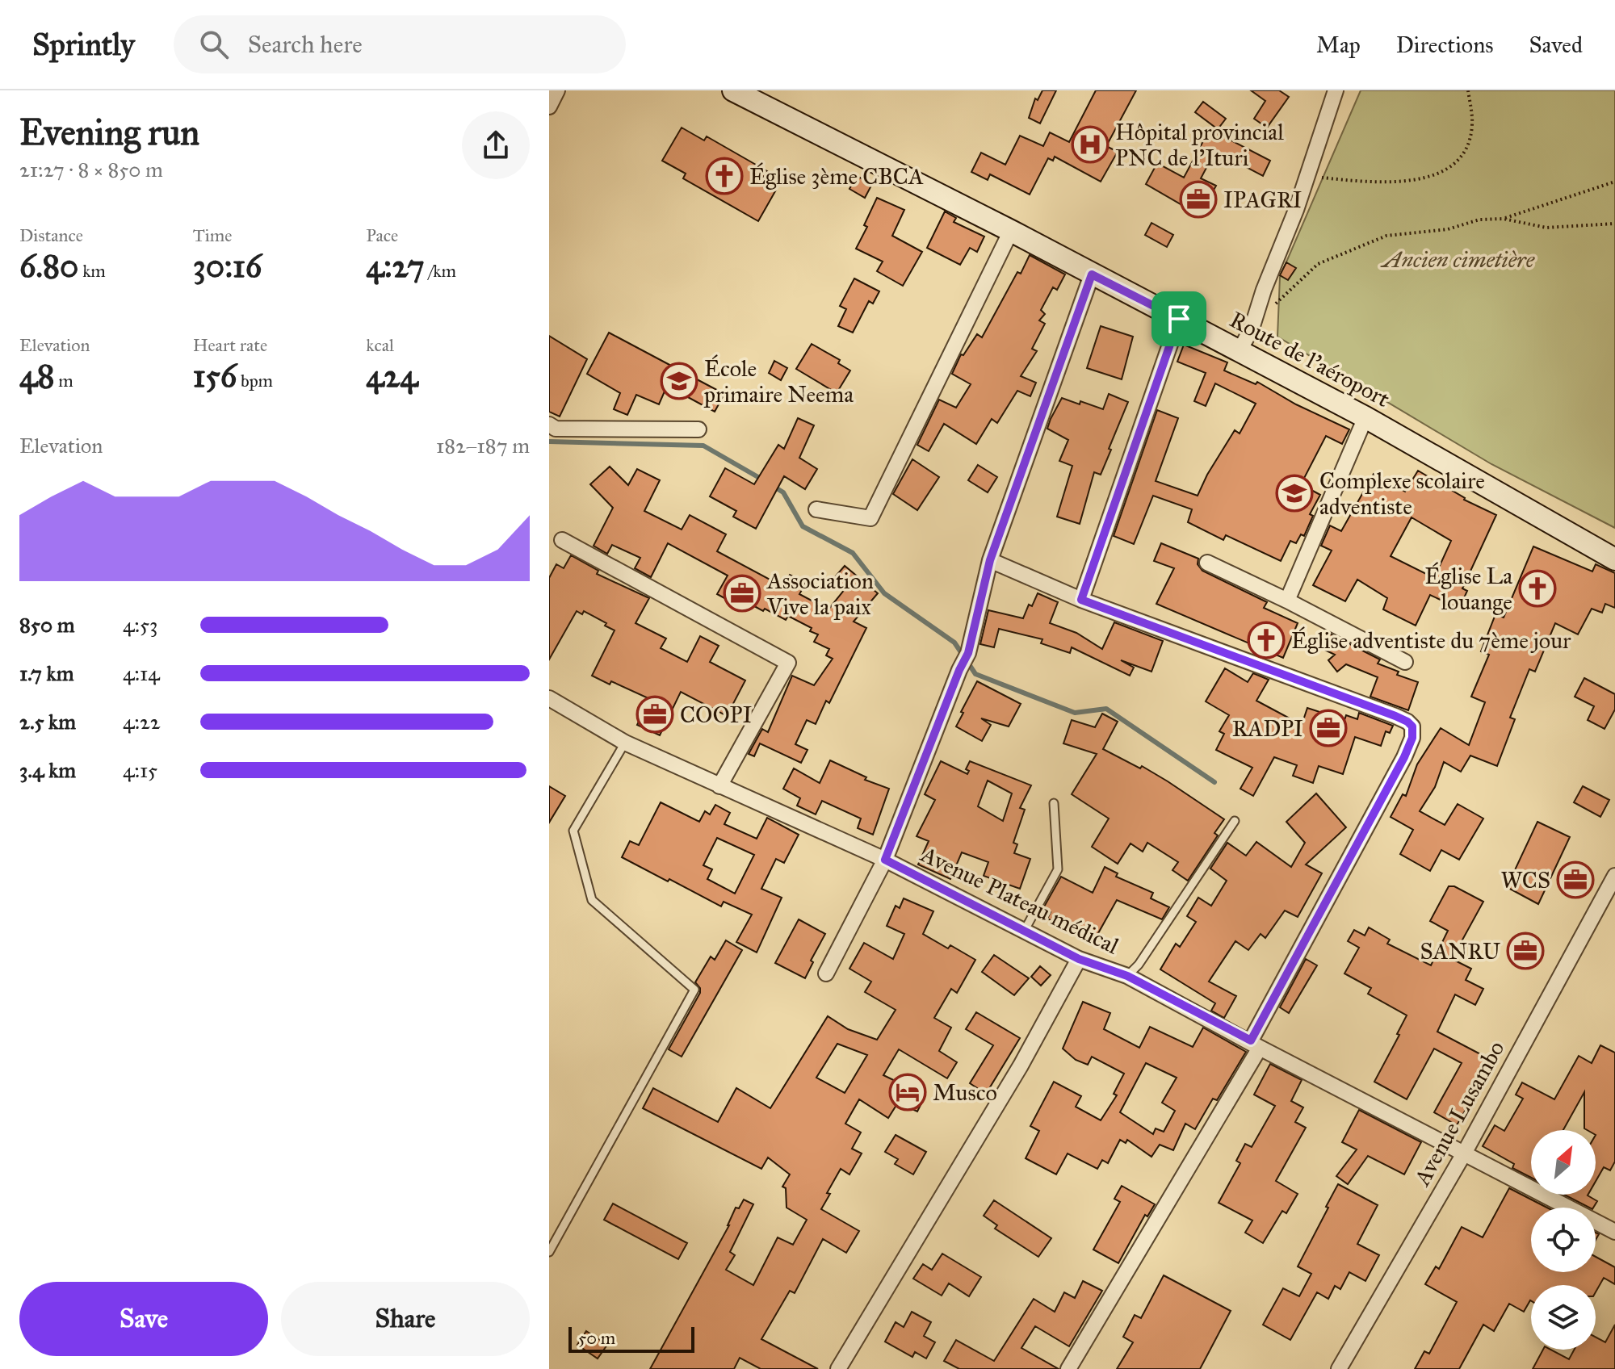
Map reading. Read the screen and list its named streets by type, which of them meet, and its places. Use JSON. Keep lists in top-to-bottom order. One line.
{"streets":{"street":["Route de l'aéroport","Avenue Plateau médical","Avenue Lusambo"]},"crossings":[["Avenue Plateau médical","Avenue Lusambo"]],"parks":["Ancien cimetière"],"places":{"hospital":["Hôpital provincial PNC de l'Ituri"],"church":["Église 3ème CBCA","Église La louange","Église adventiste du 7ème jour"],"office":["IPAGRI","Association Vive la paix","COOPI","RADPI","WCS","SANRU"],"school or university":["École primaire Neema","Complexe scolaire adventiste"],"hotel":["Musco"]},"scale_bar":"50 m","north":"top right","page":{"header":"Sprintly","search":"Search here","nav":["Map","Directions","Saved"],"heading":["Evening run","21:27 · 8 × 850 m"],"stats":[["Distance","6.80 km"],["Time","30:16"],["Pace","4:27 /km"],["Elevation","48 m"],["Heart rate","156 bpm"],["kcal","424"]],"chart":["Elevation","182–187 m"],"list":[{"name":"850 m","note":"4:53"},{"name":"1.7 km","note":"4:14"},{"name":"2.5 km","note":"4:22"},{"name":"3.4 km","note":"4:15"}],"buttons":["Save","Share"],"scale":"50 m"}}
